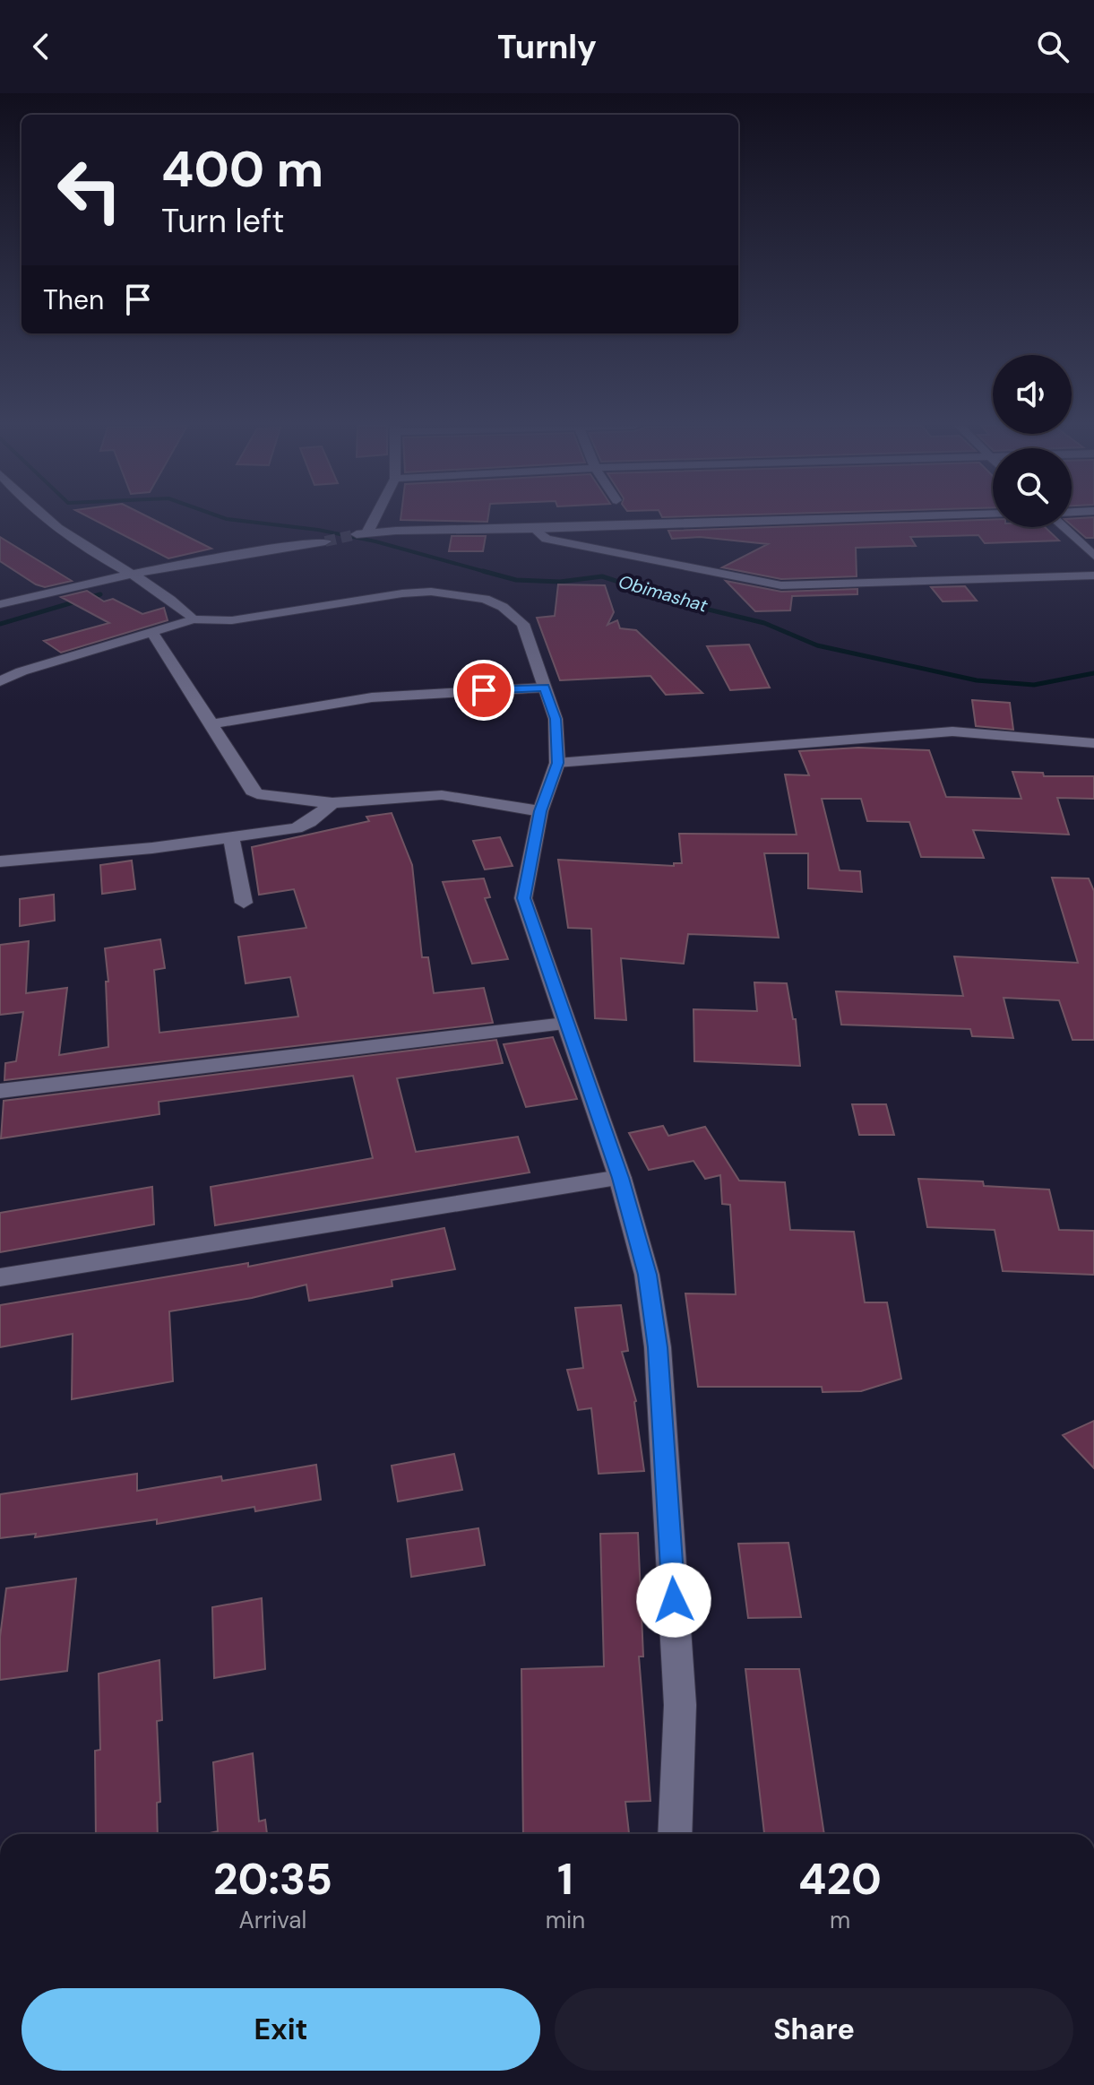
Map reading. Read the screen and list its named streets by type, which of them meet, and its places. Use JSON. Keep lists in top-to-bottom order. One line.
{"water":["Obimashat"],"page":{"header":"Turnly","turn":["400 m","Turn left"],"then":"Then","eta":["20:35","Arrival","1","min","420","m"],"buttons":["Exit","Share"]}}
